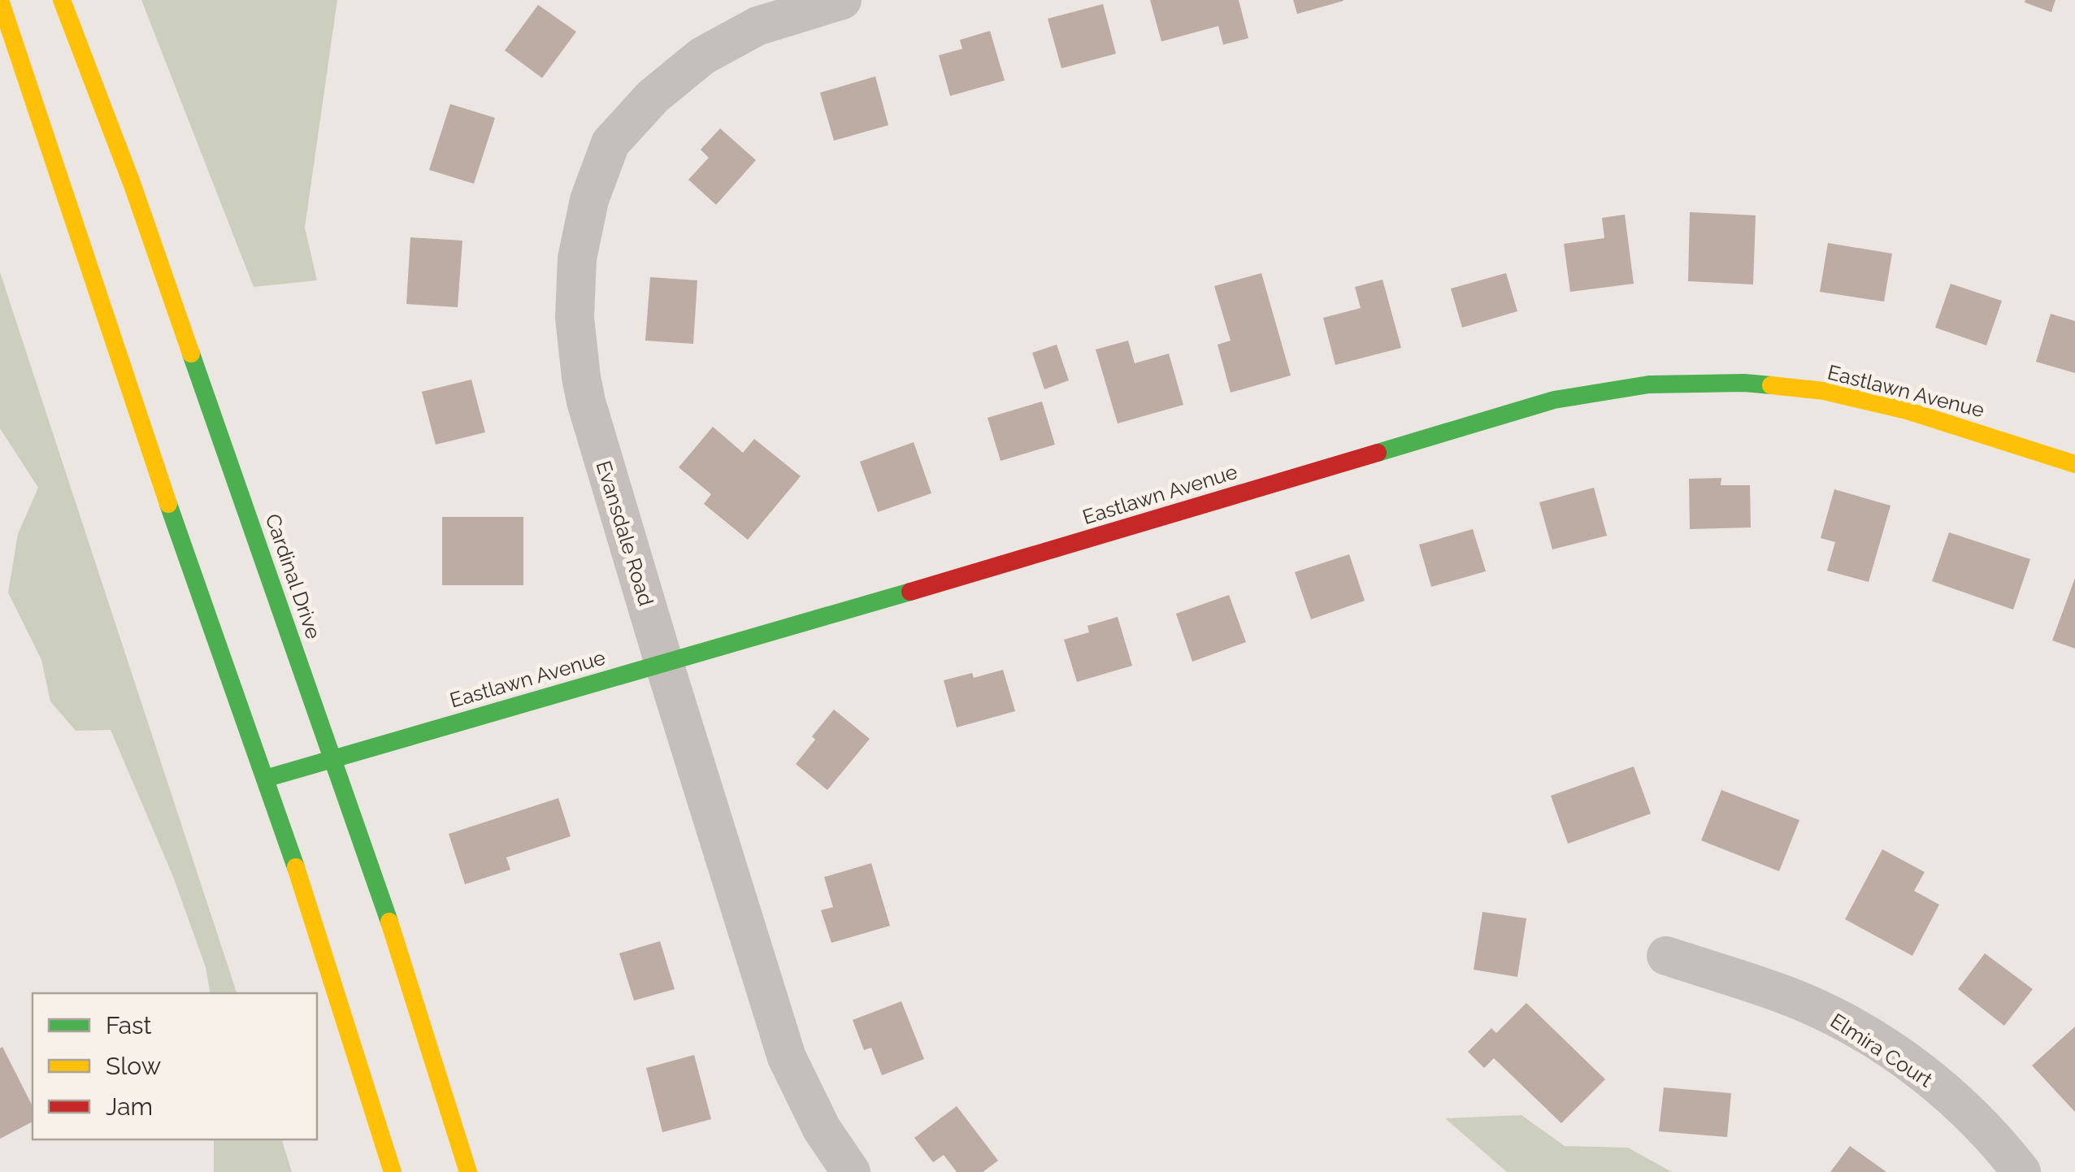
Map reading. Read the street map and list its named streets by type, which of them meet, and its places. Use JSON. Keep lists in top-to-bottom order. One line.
{"streets":{"main road":["Eastlawn Avenue","Cardinal Drive"],"street":["Evansdale Road","Elmira Court"]},"crossings":[["Eastlawn Avenue","Evansdale Road"],["Eastlawn Avenue","Cardinal Drive"]],"legend":["Fast","Slow","Jam"]}
